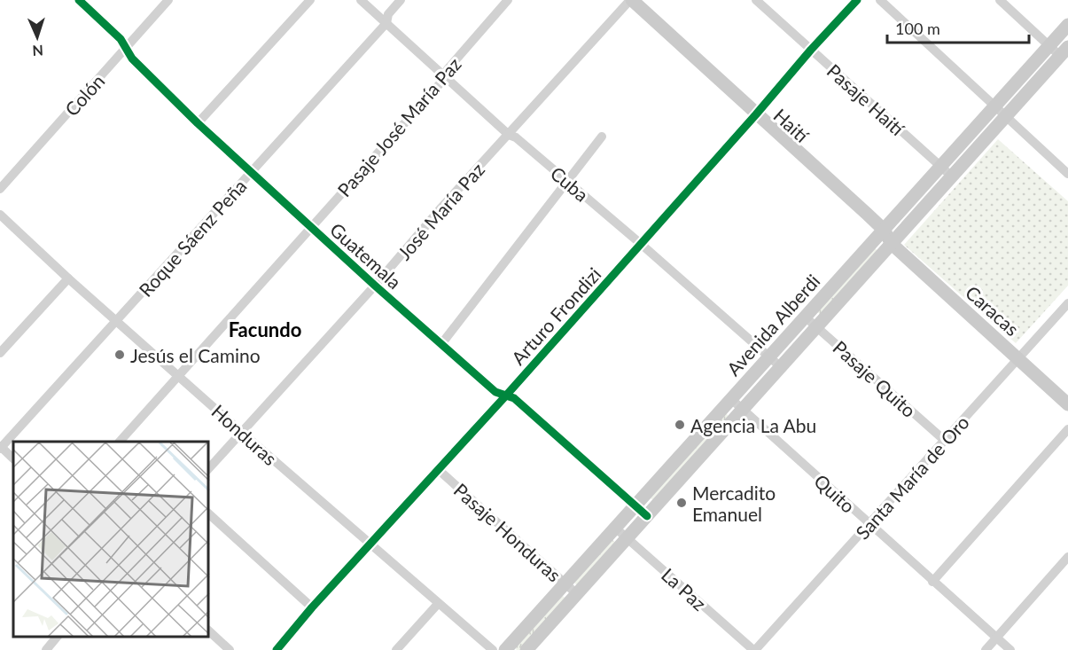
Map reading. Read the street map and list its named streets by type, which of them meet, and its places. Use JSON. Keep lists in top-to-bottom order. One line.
{"streets":{"main road":["Haití","Caracas","Avenida Alberdi"],"street":["Colón","Pasaje Haití","Pasaje José María Paz","Cuba","José María Paz","Roque Sáenz Peña","Guatemala","Arturo Frondizi","Pasaje Quito","Honduras","Santa María de Oro","Quito","Pasaje Honduras","La Paz"]},"crossings":[["Colón","Guatemala"],["Pasaje Haití","Arturo Frondizi"],["Pasaje Haití","Avenida Alberdi"],["Haití","José María Paz"],["Haití","Caracas"],["Haití","Arturo Frondizi"],["Haití","Avenida Alberdi"],["Pasaje José María Paz","Cuba"],["Pasaje José María Paz","Guatemala"],["Pasaje José María Paz","Honduras"],["Cuba","José María Paz"],["Cuba","Roque Sáenz Peña"],["Cuba","Arturo Frondizi"],["Cuba","Avenida Alberdi"],["José María Paz","Guatemala"],["José María Paz","Honduras"],["Roque Sáenz Peña","Guatemala"],["Roque Sáenz Peña","Honduras"],["Guatemala","Arturo Frondizi"],["Guatemala","Avenida Alberdi"],["Caracas","Avenida Alberdi"],["Caracas","Santa María de Oro"],["Arturo Frondizi","Honduras"],["Arturo Frondizi","Pasaje Honduras"],["Avenida Alberdi","Pasaje Quito"],["Avenida Alberdi","Quito"],["Avenida Alberdi","Pasaje Honduras"],["Avenida Alberdi","La Paz"],["Pasaje Quito","Santa María de Oro"],["Santa María de Oro","Quito"],["Santa María de Oro","La Paz"]],"districts":["Facundo"],"places":["Jesús el Camino","Agencia La Abu","Mercadito Emanuel"],"scale_bar":"100 m","north":"bottom"}
